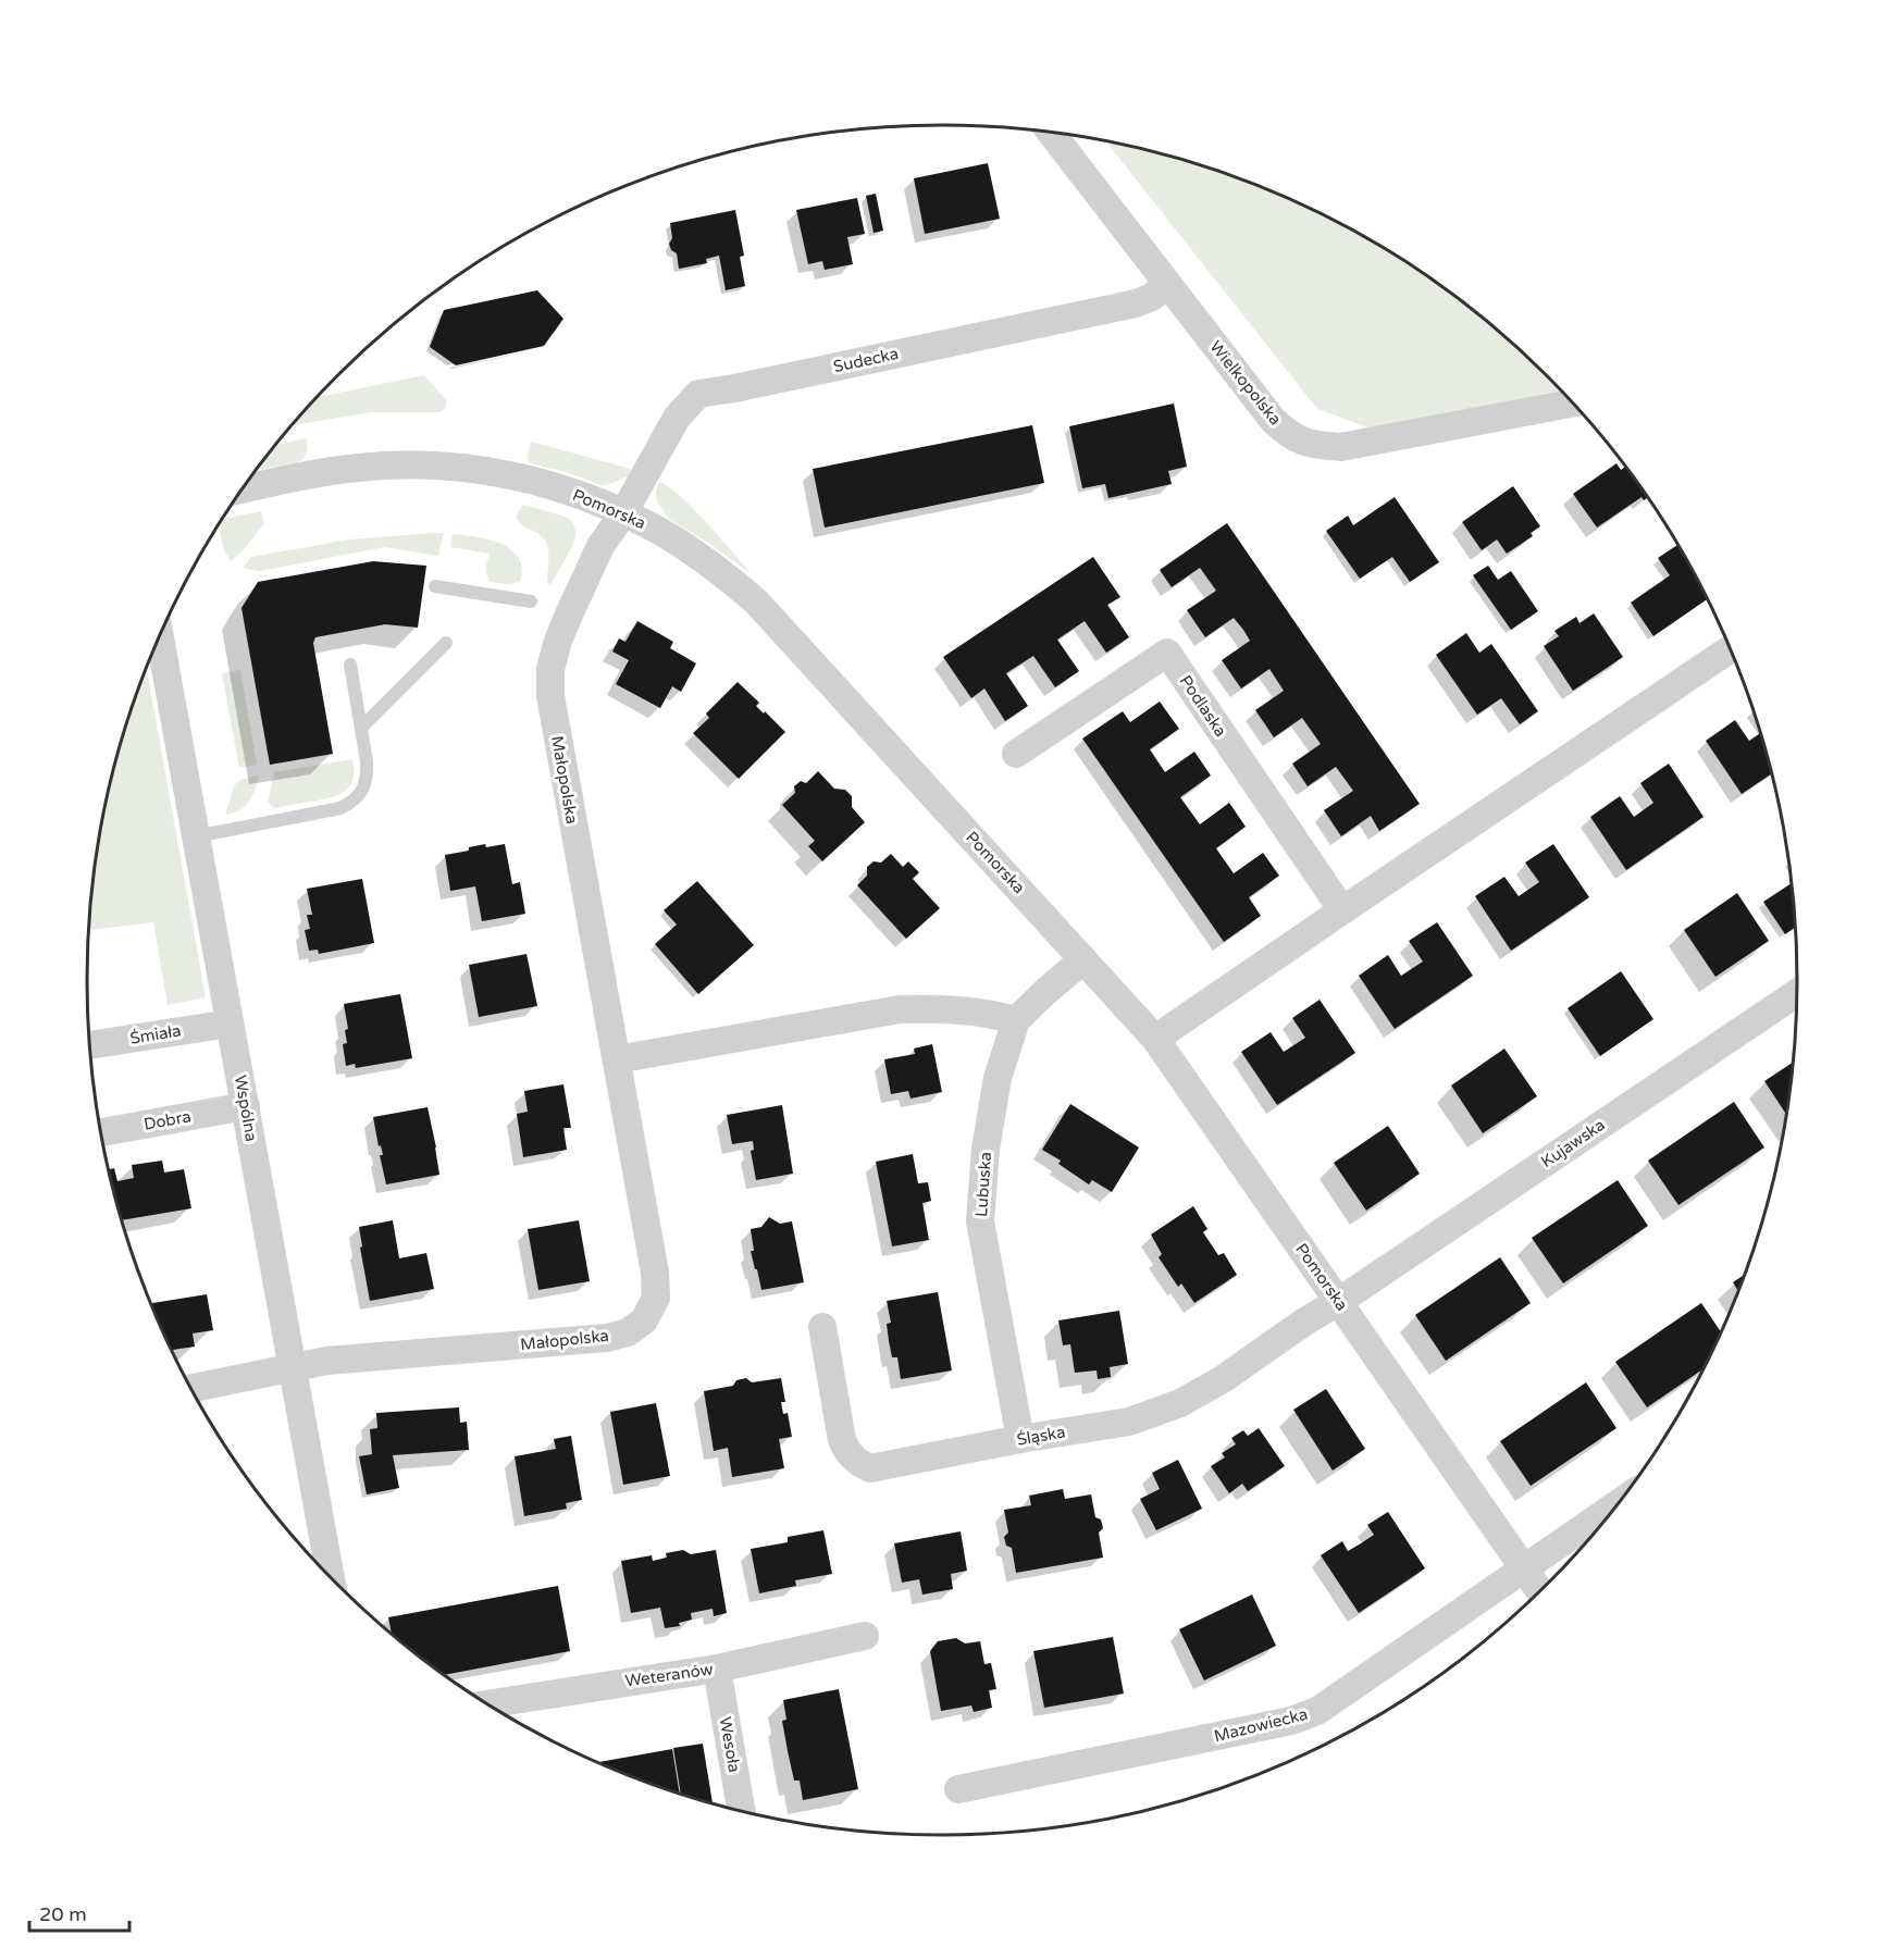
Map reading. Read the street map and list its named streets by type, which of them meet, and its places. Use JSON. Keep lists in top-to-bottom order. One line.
{"streets":{"street":["Sudecka","Wielkopolska","Pomorska","Podlaska","Małopolska","Śmiała","Wspólna","Dobra","Kujawska","Lubuska","Śląska","Weteranów","Mazowiecka","Wesoła"]},"crossings":[["Sudecka","Wielkopolska"],["Sudecka","Pomorska"],["Sudecka","Małopolska"],["Pomorska","Małopolska"],["Pomorska","Kujawska"],["Pomorska","Lubuska"],["Pomorska","Śląska"],["Pomorska","Mazowiecka"],["Małopolska","Wspólna"],["Śmiała","Wspólna"],["Wspólna","Dobra"],["Kujawska","Śląska"],["Lubuska","Śląska"],["Weteranów","Wesoła"]],"scale_bar":"20 m"}
